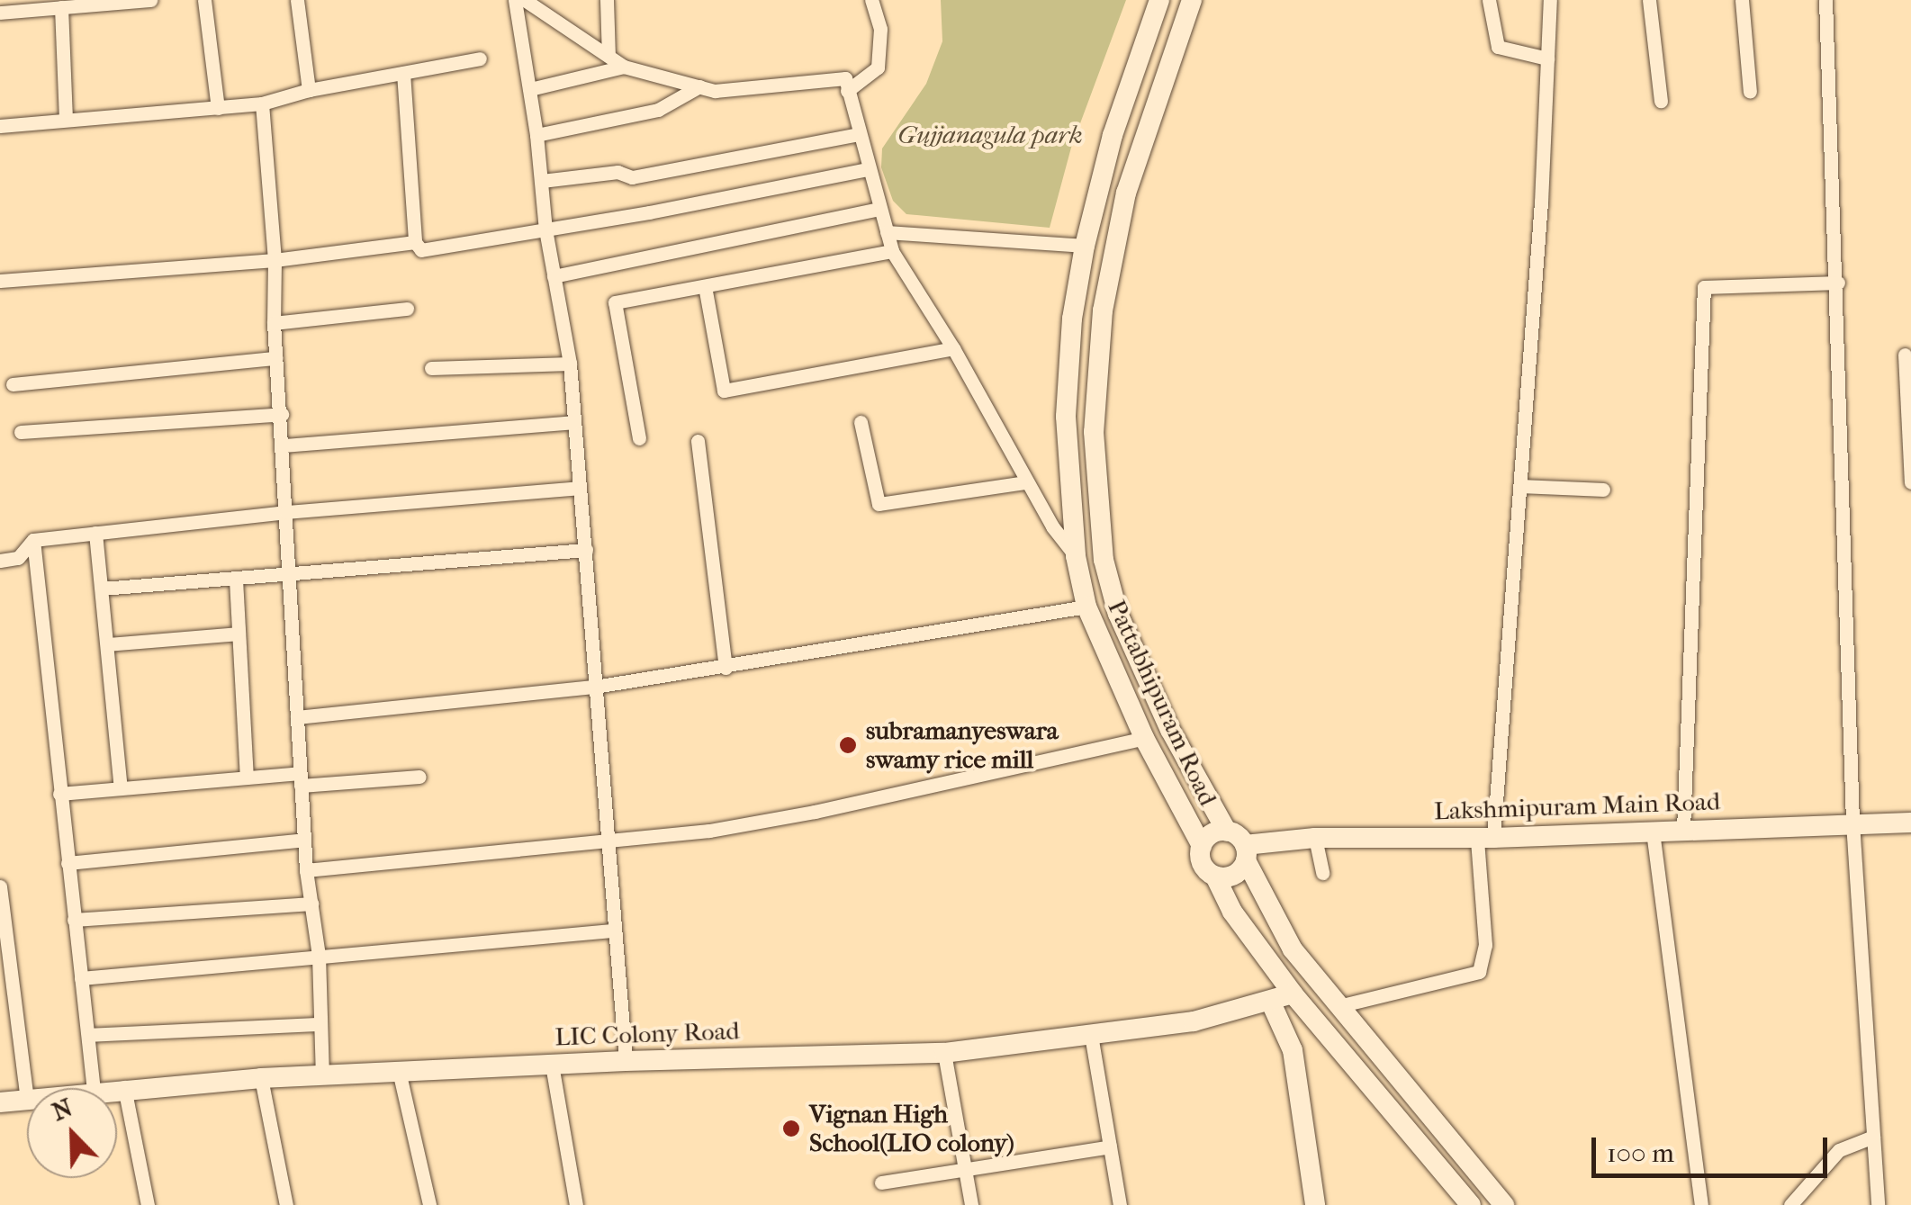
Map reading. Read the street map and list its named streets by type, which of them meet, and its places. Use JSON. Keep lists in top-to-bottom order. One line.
{"streets":{"street":["Pattabhipuram Road","Lakshmipuram Main Road","LIC Colony Road"]},"crossings":[["Pattabhipuram Road","Lakshmipuram Main Road"]],"parks":["Gujjanagula park"],"places":["subramanyeswara swamy rice mill","Vignan High School(LIO colony)"],"scale_bar":"100 m","north":"top left"}
